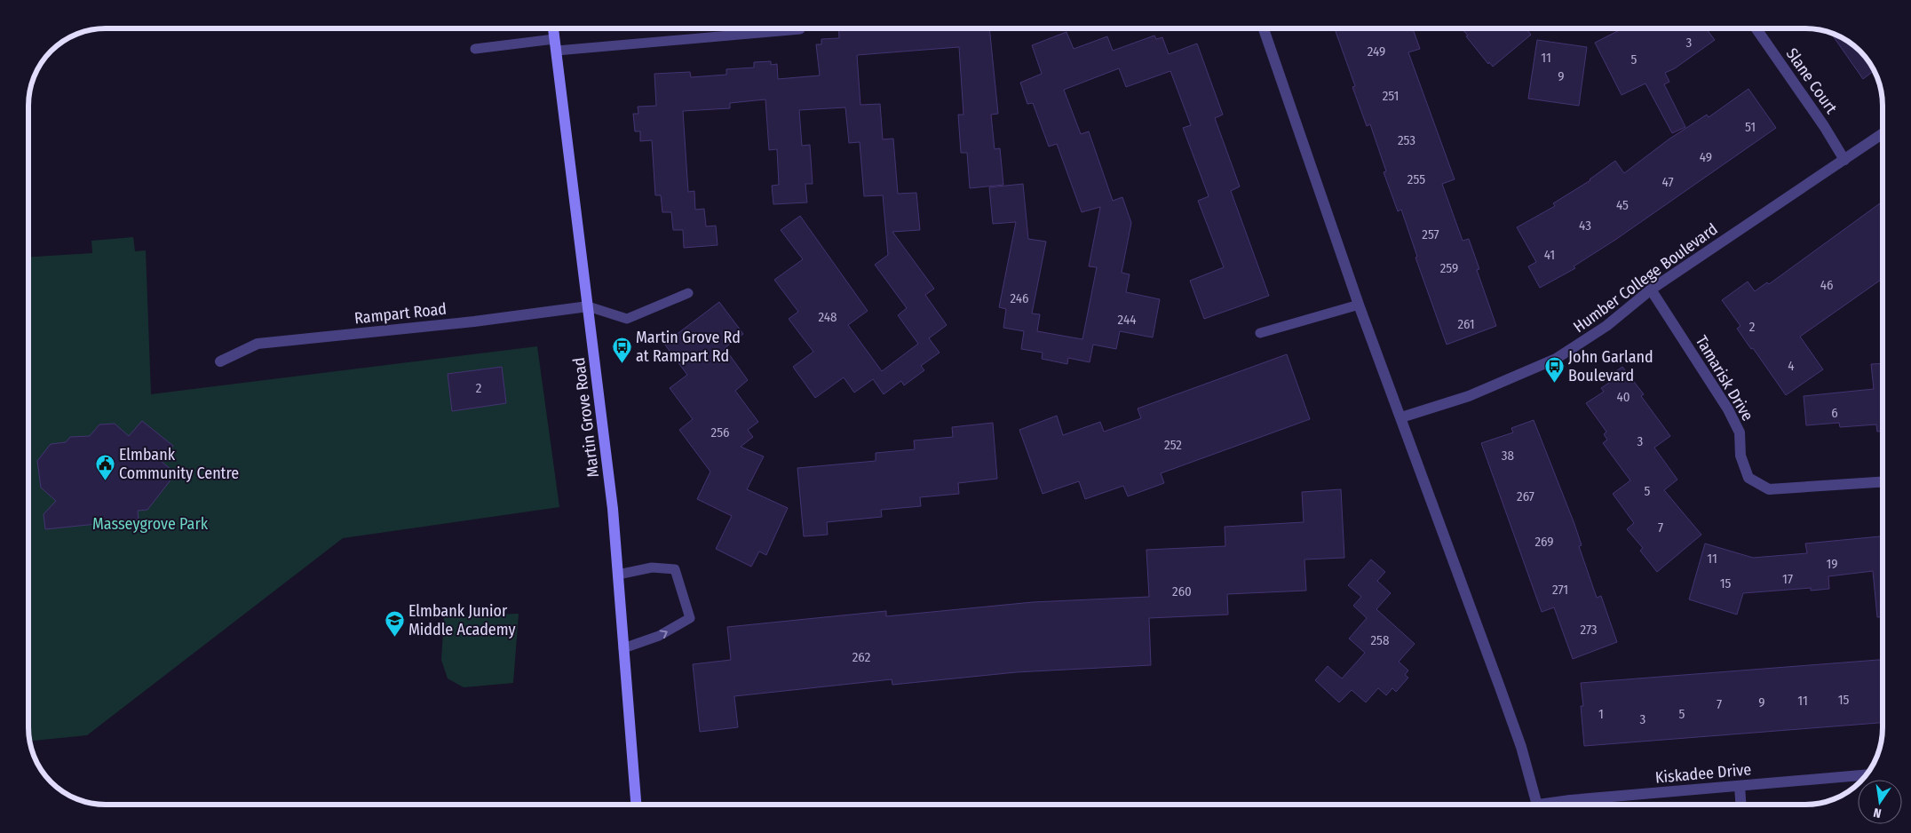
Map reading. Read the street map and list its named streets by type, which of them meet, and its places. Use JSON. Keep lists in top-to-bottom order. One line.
{"streets":{"main road":["Martin Grove Road"],"street":["Slane Court","Humber College Boulevard","Rampart Road","Tamarisk Drive","Kiskadee Drive"]},"crossings":[["Slane Court","Humber College Boulevard"],["Humber College Boulevard","Tamarisk Drive"],["Rampart Road","Martin Grove Road"]],"parks":["Masseygrove Park"],"places":{"bus stop":["Martin Grove Rd at Rampart Rd","John Garland Boulevard"],"public building":["Elmbank Community Centre"],"school or university":["Elmbank Junior Middle Academy"]},"house_numbers":["3","249","11","5","9","251","51","253","49","255","47","45","43","257","41","259","46","246","248","244","261","2","4","2","40","6","256","3","252","38","5","267","7","269","11","19","17","15","271","260","273","258","262","15","11","9","7","1","5","3"],"north":"bottom"}
